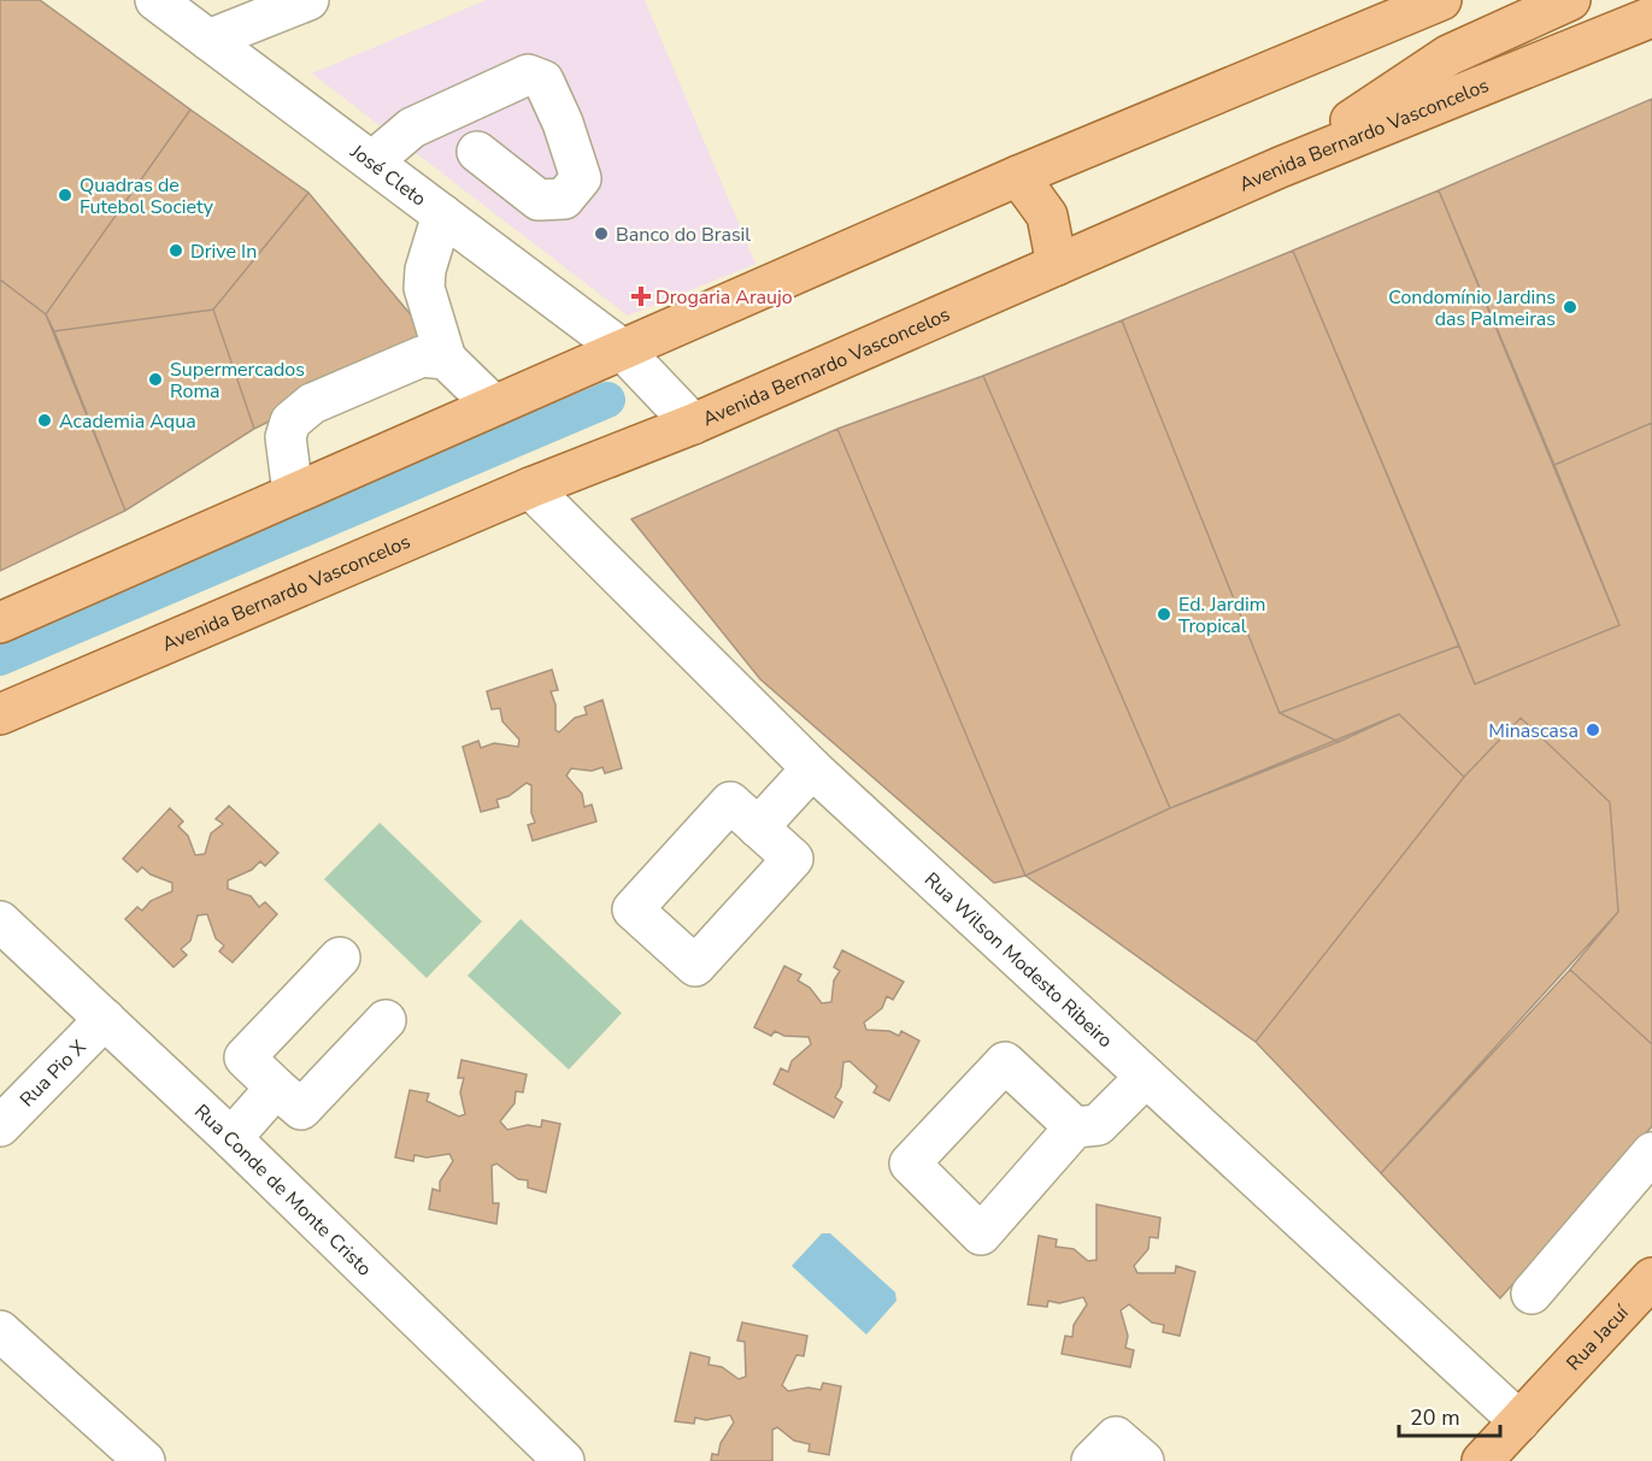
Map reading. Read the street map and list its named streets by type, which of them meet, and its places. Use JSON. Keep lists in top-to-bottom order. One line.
{"streets":{"main road":["Avenida Bernardo Vasconcelos","Rua Jacuí"],"street":["José Cleto","Rua Wilson Modesto Ribeiro","Rua Pio X","Rua Conde de Monte Cristo"]},"crossings":[["Avenida Bernardo Vasconcelos","José Cleto"],["Avenida Bernardo Vasconcelos","Rua Wilson Modesto Ribeiro"],["Rua Wilson Modesto Ribeiro","Rua Jacuí"],["Rua Pio X","Rua Conde de Monte Cristo"]],"places":{"other":["Quadras de Futebol Society","Banco do Brasil","Drive In","Condomínio Jardins das Palmeiras","Supermercados Roma","Academia Aqua","Ed. Jardim Tropical","Minascasa"],"health":["Drogaria Araujo"]},"scale_bar":"20 m"}
